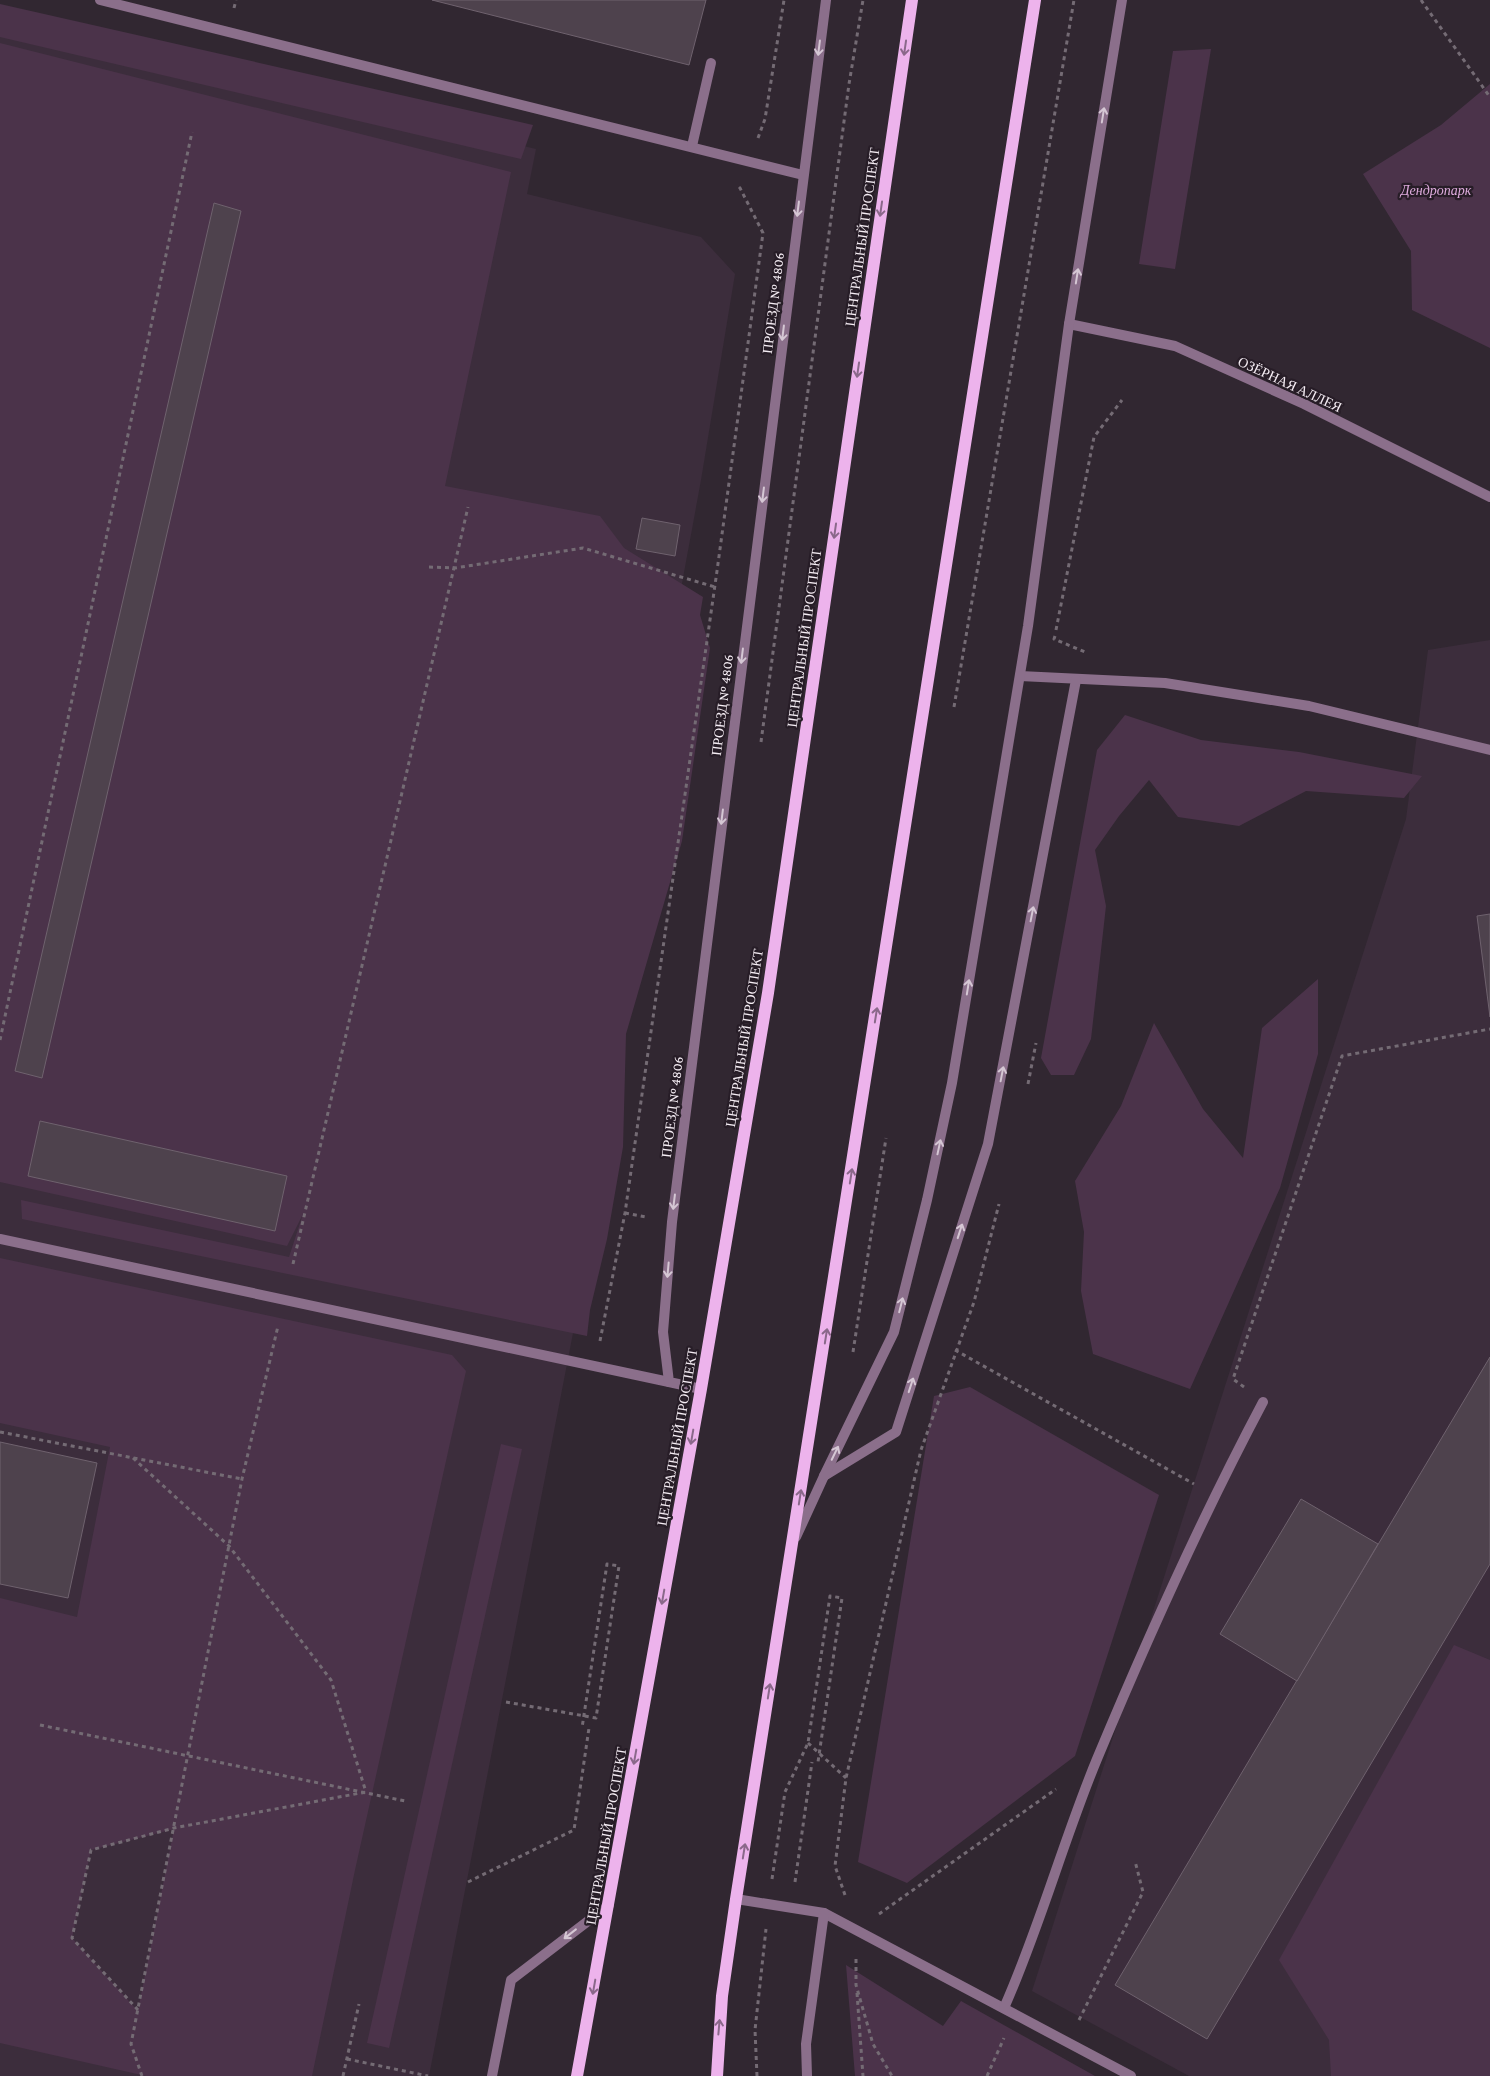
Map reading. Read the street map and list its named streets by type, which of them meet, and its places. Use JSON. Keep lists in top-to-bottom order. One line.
{"streets":{"main road":["ЦЕНТРАЛЬНЫЙ ПРОСПЕКТ"],"street":["ПРОЕЗД № 4806","ОЗЁРНАЯ АЛЛЕЯ"]},"one_way":["ЦЕНТРАЛЬНЫЙ ПРОСПЕКТ","ПРОЕЗД № 4806"],"parks":["Дендропарк"]}
